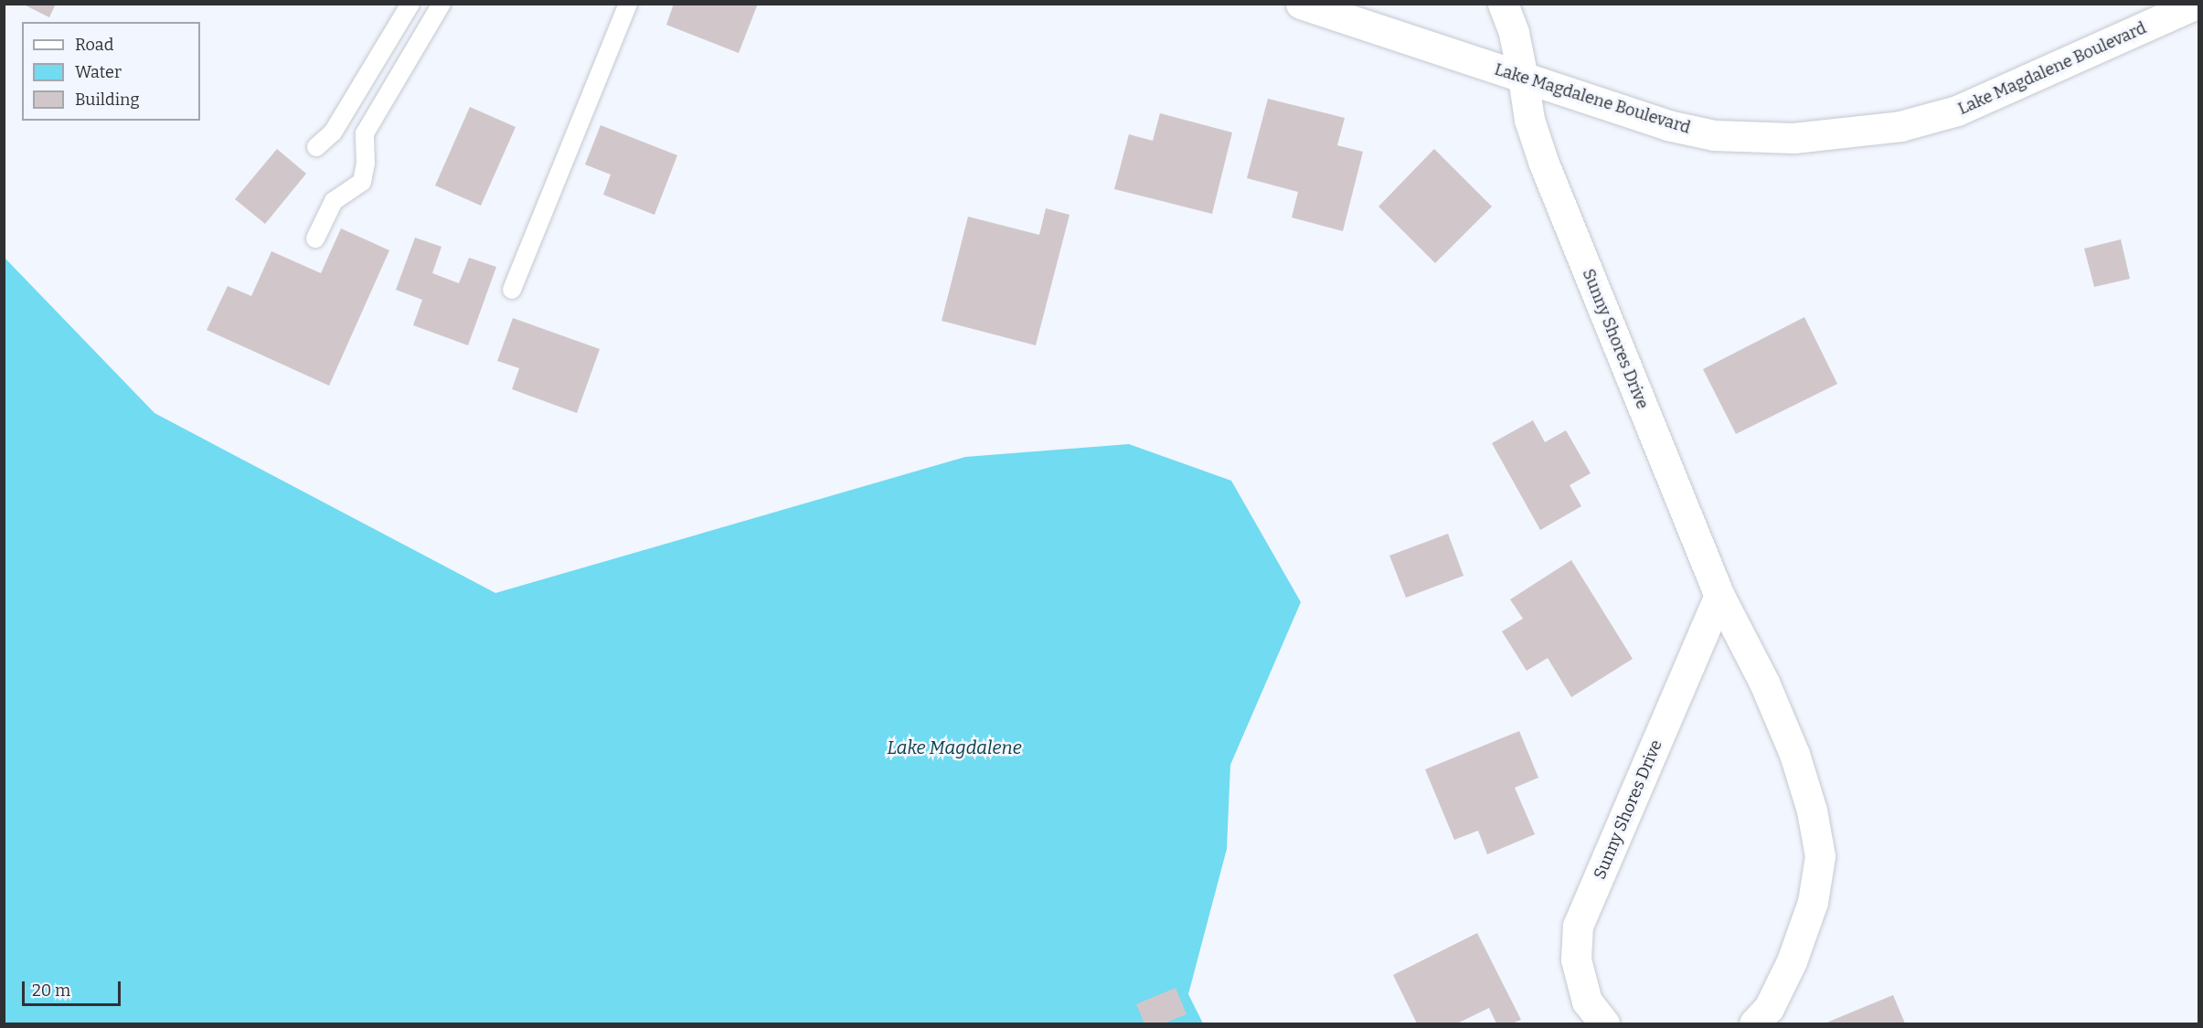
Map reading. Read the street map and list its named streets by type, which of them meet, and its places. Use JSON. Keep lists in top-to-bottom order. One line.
{"streets":{"street":["Lake Magdalene Boulevard","Sunny Shores Drive"]},"crossings":[["Lake Magdalene Boulevard","Sunny Shores Drive"]],"water":["Lake Magdalene"],"legend":["Road","Water","Building"],"scale_bar":"20 m"}
